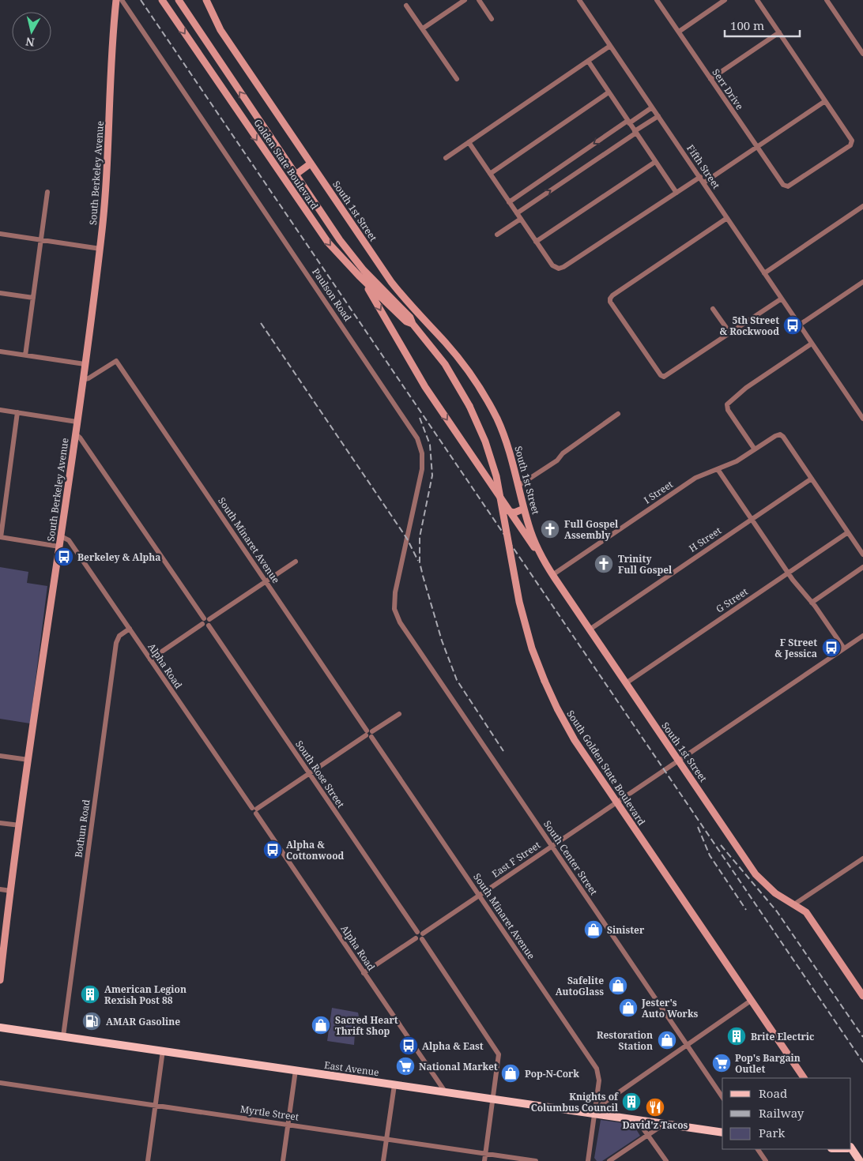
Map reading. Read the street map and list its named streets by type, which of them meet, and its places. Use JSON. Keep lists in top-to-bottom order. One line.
{"streets":{"main road":["East Avenue"],"street":["Serr Drive","Golden State Boulevard","Fifth Street","South Berkeley Avenue","South 1st Street","Paulson Road","I Street","H Street","South Minaret Avenue","G Street","Alpha Road","South Golden State Boulevard","South Rose Street","Bothun Road","South Center Street","East F Street","Myrtle Street"]},"crossings":[["Golden State Boulevard","South Golden State Boulevard"],["South Berkeley Avenue","South Minaret Avenue"],["South Berkeley Avenue","Alpha Road"],["South Berkeley Avenue","South Rose Street"],["South 1st Street","I Street"],["South 1st Street","H Street"],["South 1st Street","G Street"],["South 1st Street","East F Street"],["Paulson Road","South Center Street"],["I Street","H Street"],["South Minaret Avenue","East F Street"],["South Minaret Avenue","East Avenue"],["Alpha Road","Bothun Road"],["Alpha Road","East F Street"],["Alpha Road","East Avenue"],["South Golden State Boulevard","East F Street"],["South Rose Street","East F Street"],["South Rose Street","East Avenue"],["South Rose Street","Myrtle Street"],["Bothun Road","East Avenue"],["South Center Street","East F Street"]],"places":{"bus stop":["5th Street & Rockwood","Berkeley & Alpha","F Street & Jessica","Alpha & Cottonwood","Alpha & East"],"church":["Full Gospel Assembly","Trinity Full Gospel"],"shop":["Sinister","Safelite AutoGlass","Jester's Auto Works","Sacred Heart Thrift Shop","Restoration Station","Pop-N-Cork"],"building":["American Legion Rexish Post 88","Brite Electric","Knights of Columbus Council"],"fuel station":["AMAR Gasoline"],"supermarket":["Pop's Bargain Outlet","National Market"],"restaurant":["David'z Tacos"]},"legend":["Road","Railway","Park"],"scale_bar":"100 m","north":"bottom"}
